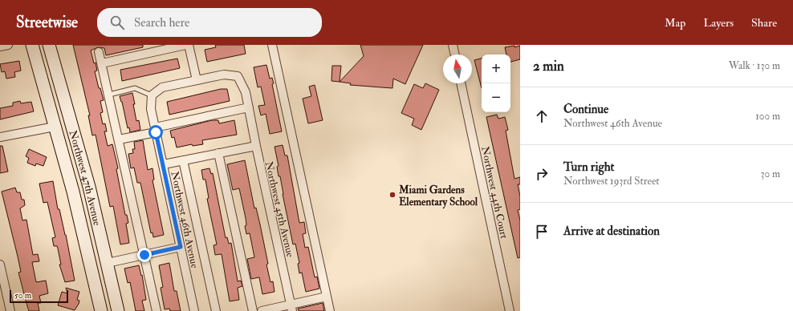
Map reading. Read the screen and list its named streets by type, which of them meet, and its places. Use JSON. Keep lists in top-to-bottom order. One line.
{"streets":{"main road":["Northwest 47th Avenue"],"street":["Northwest 44th Court","Northwest 45th Avenue","Northwest 46th Avenue"]},"places":["Miami Gardens Elementary School"],"scale_bar":"50 m","north":"top","page":{"header":"Streetwise","search":"Search here","nav":["Map","Layers","Share"],"heading":["2 min","Walk · 130 m"],"map_buttons":["+","−"],"list":[["Continue","Northwest 46th Avenue","100 m"],["Turn right","Northwest 193rd Street","30 m"],"Arrive at destination"],"scale":"50 m"}}
